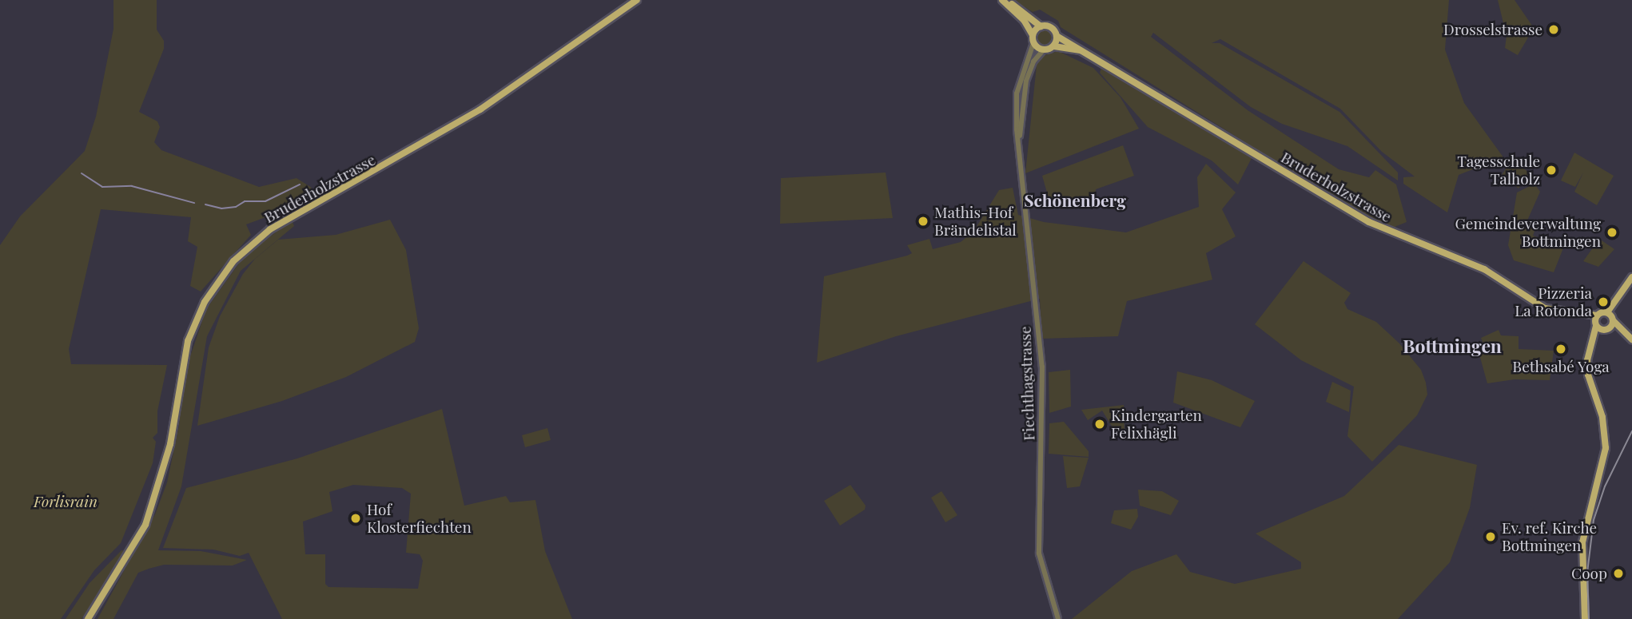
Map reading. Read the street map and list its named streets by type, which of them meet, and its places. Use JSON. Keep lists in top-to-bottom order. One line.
{"streets":{"main road":["Bruderholzstrasse"],"street":["Fiechthagstrasse"]},"crossings":[["Bruderholzstrasse","Fiechthagstrasse"]],"districts":["Schönenberg","Bottmingen"],"parks":["Forlisrain"],"places":["Drosselstrasse","Tagesschule Talholz","Mathis-Hof Brändelistal","Gemeindeverwaltung Bottmingen","Pizzeria La Rotonda","Bethsabé Yoga","Kindergarten Felixhägli","Hof Klosterfiechten","Ev. ref. Kirche Bottmingen","Coop"]}
